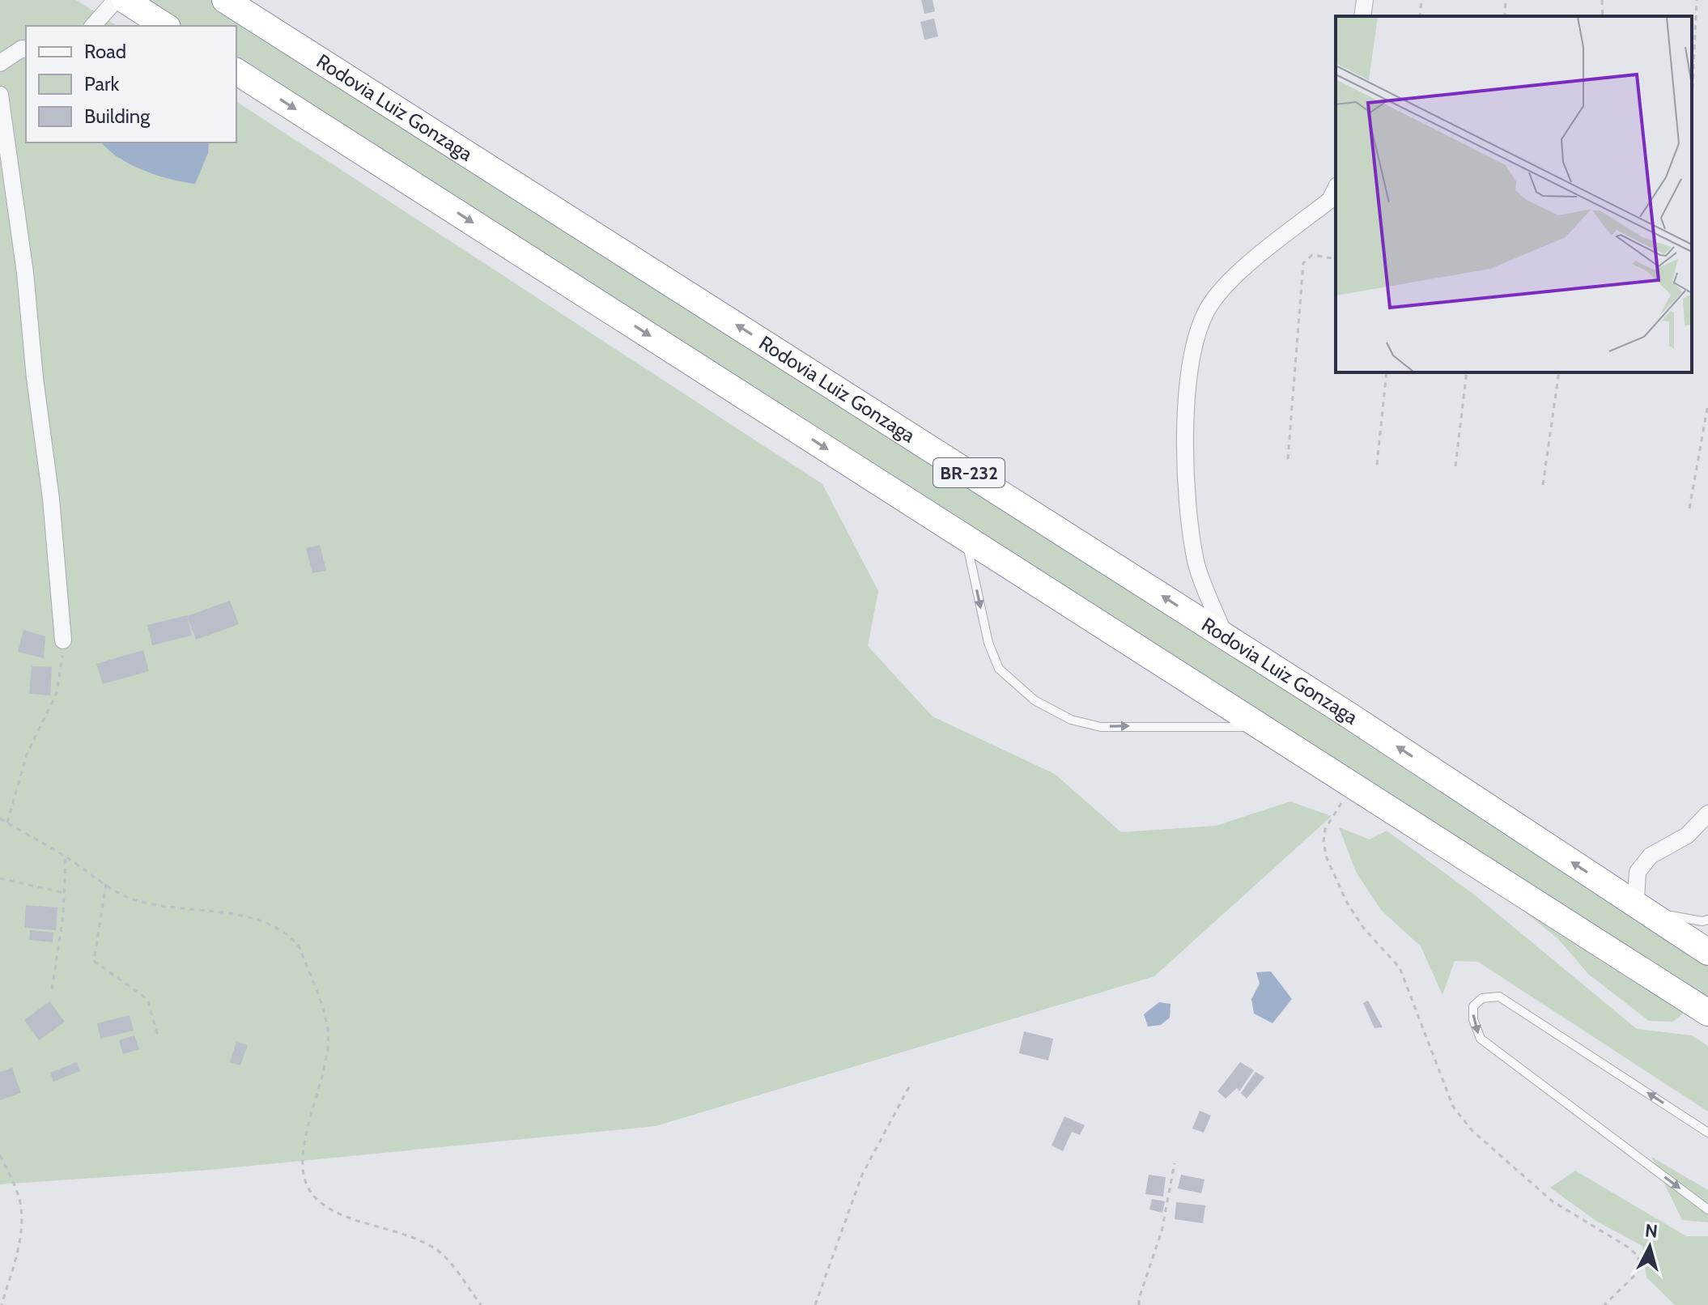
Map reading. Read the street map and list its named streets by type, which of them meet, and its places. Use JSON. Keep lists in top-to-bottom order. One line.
{"streets":{"highway":["Rodovia Luiz Gonzaga","BR-232"]},"legend":["Road","Park","Building"],"north":"top"}
